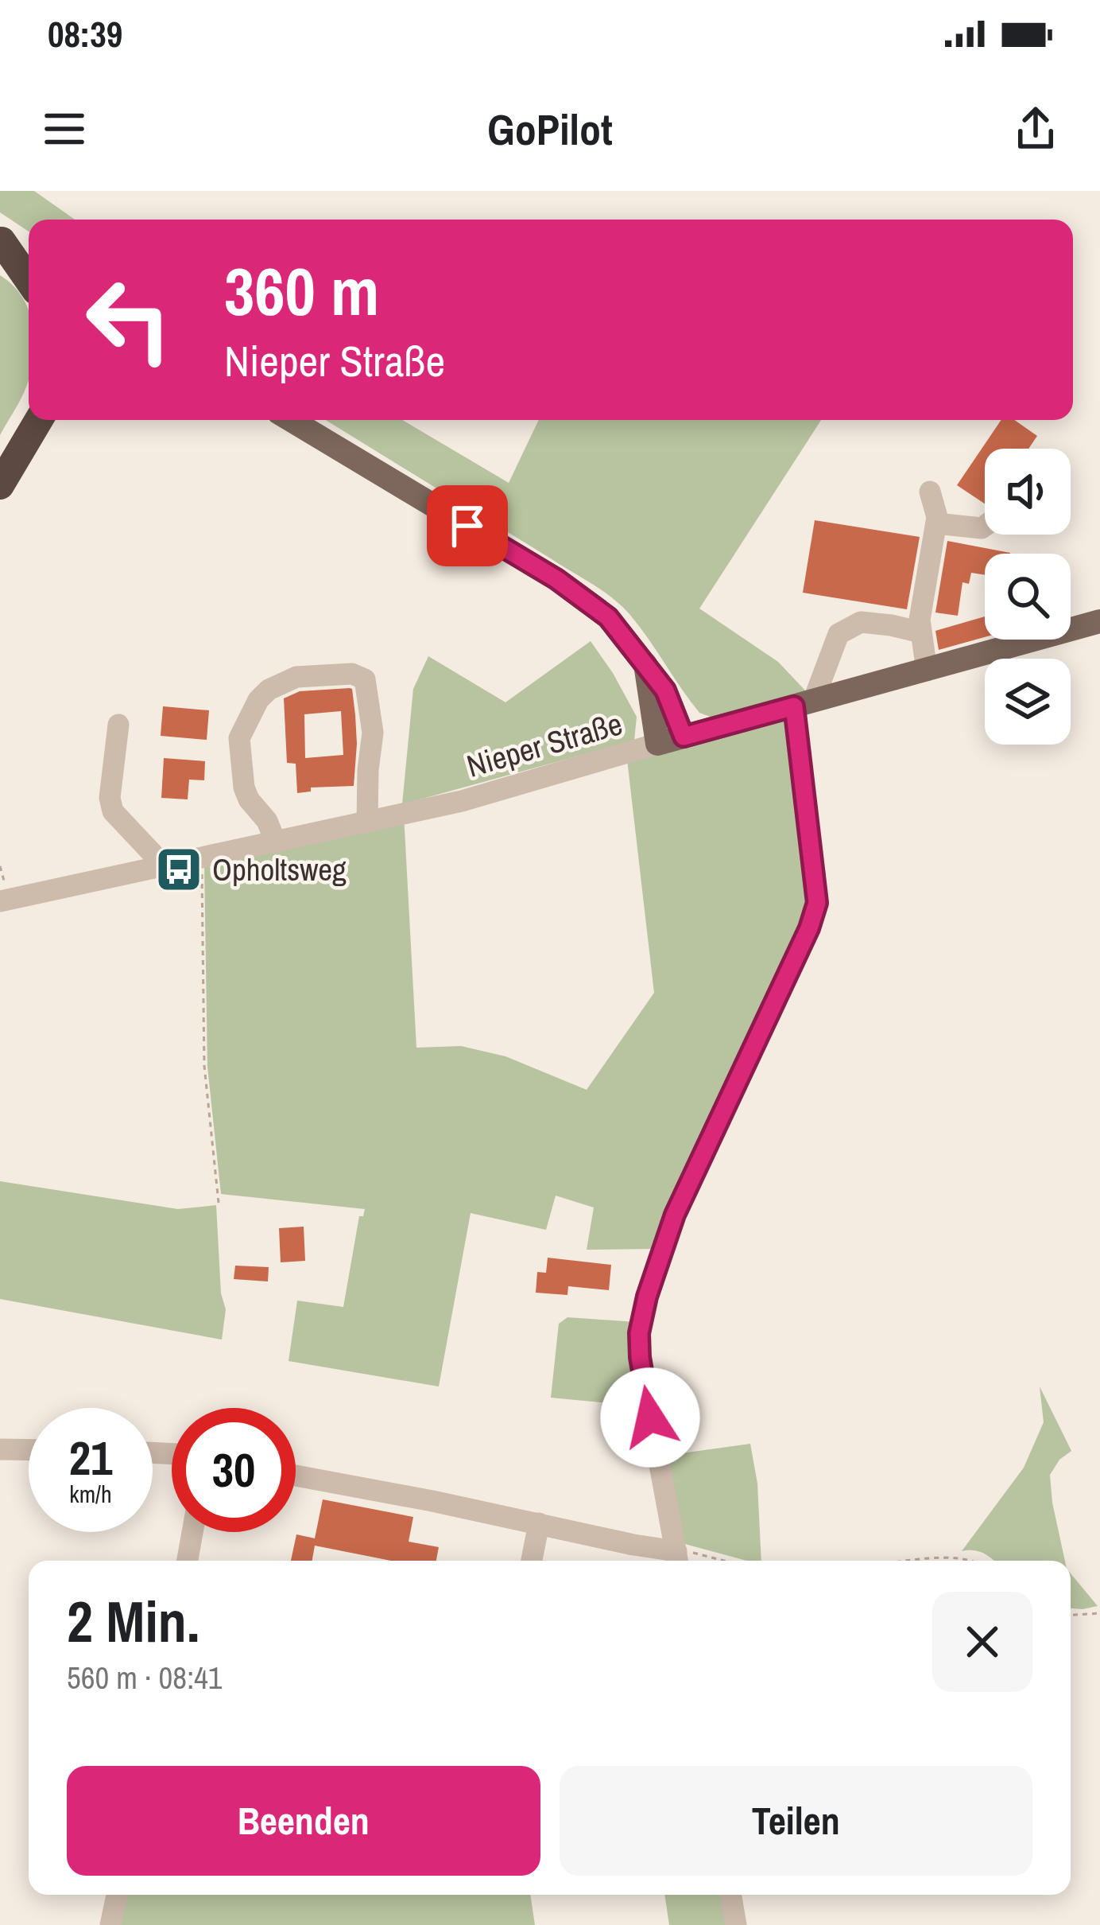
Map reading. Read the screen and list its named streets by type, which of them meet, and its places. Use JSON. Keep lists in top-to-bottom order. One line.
{"streets":{"main road":["Nieper Straße"]},"places":{"bus stop":["Opholtsweg"]},"page":{"status":"08:39","header":"GoPilot","turn":["360 m","Nieper Straße"],"speed":"21 km/h","limit":"30","heading":["2 Min.","560 m · 08:41"],"buttons":["Beenden","Teilen"]}}
